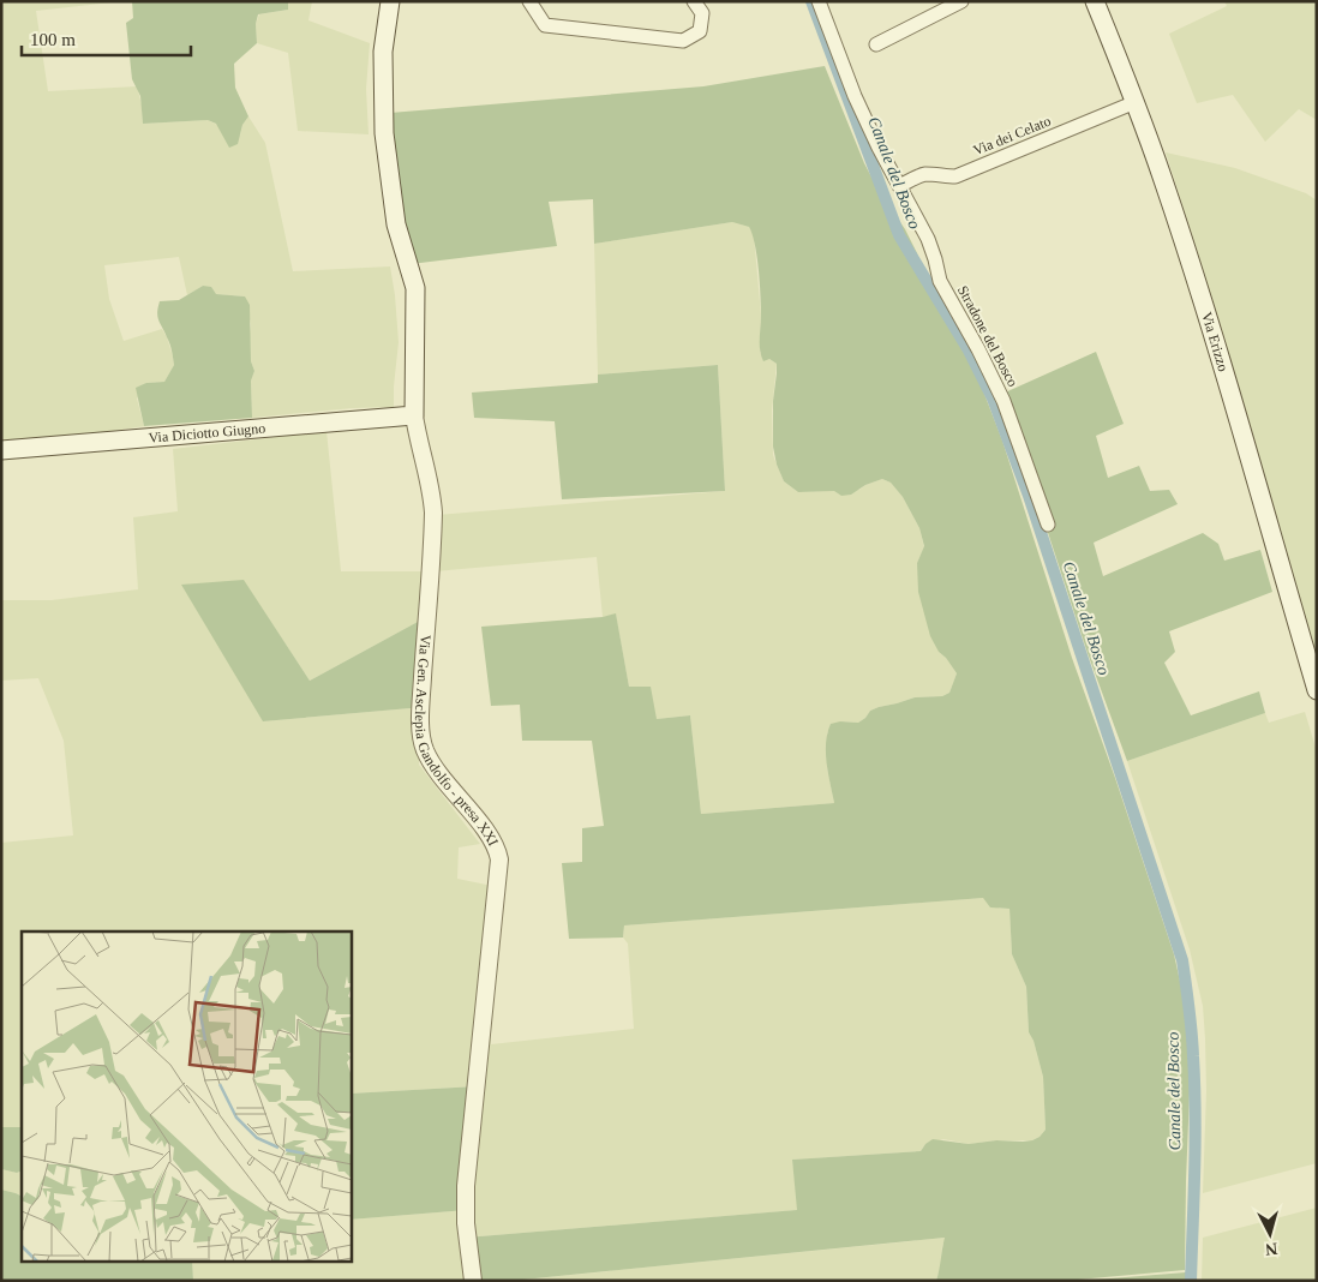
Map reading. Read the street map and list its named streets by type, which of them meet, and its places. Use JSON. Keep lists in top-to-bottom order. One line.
{"streets":{"main road":["Via Erizzo","Via Diciotto Giugno"],"street":["Via dei Celato","Stradone del Bosco","Via Gen. Asclepia Gandolfo - presa XXI"]},"crossings":[["Via dei Celato","Stradone del Bosco"],["Via dei Celato","Via Erizzo"],["Via Diciotto Giugno","Via Gen. Asclepia Gandolfo - presa XXI"]],"water":["Canale del Bosco"],"scale_bar":"100 m","north":"bottom"}
